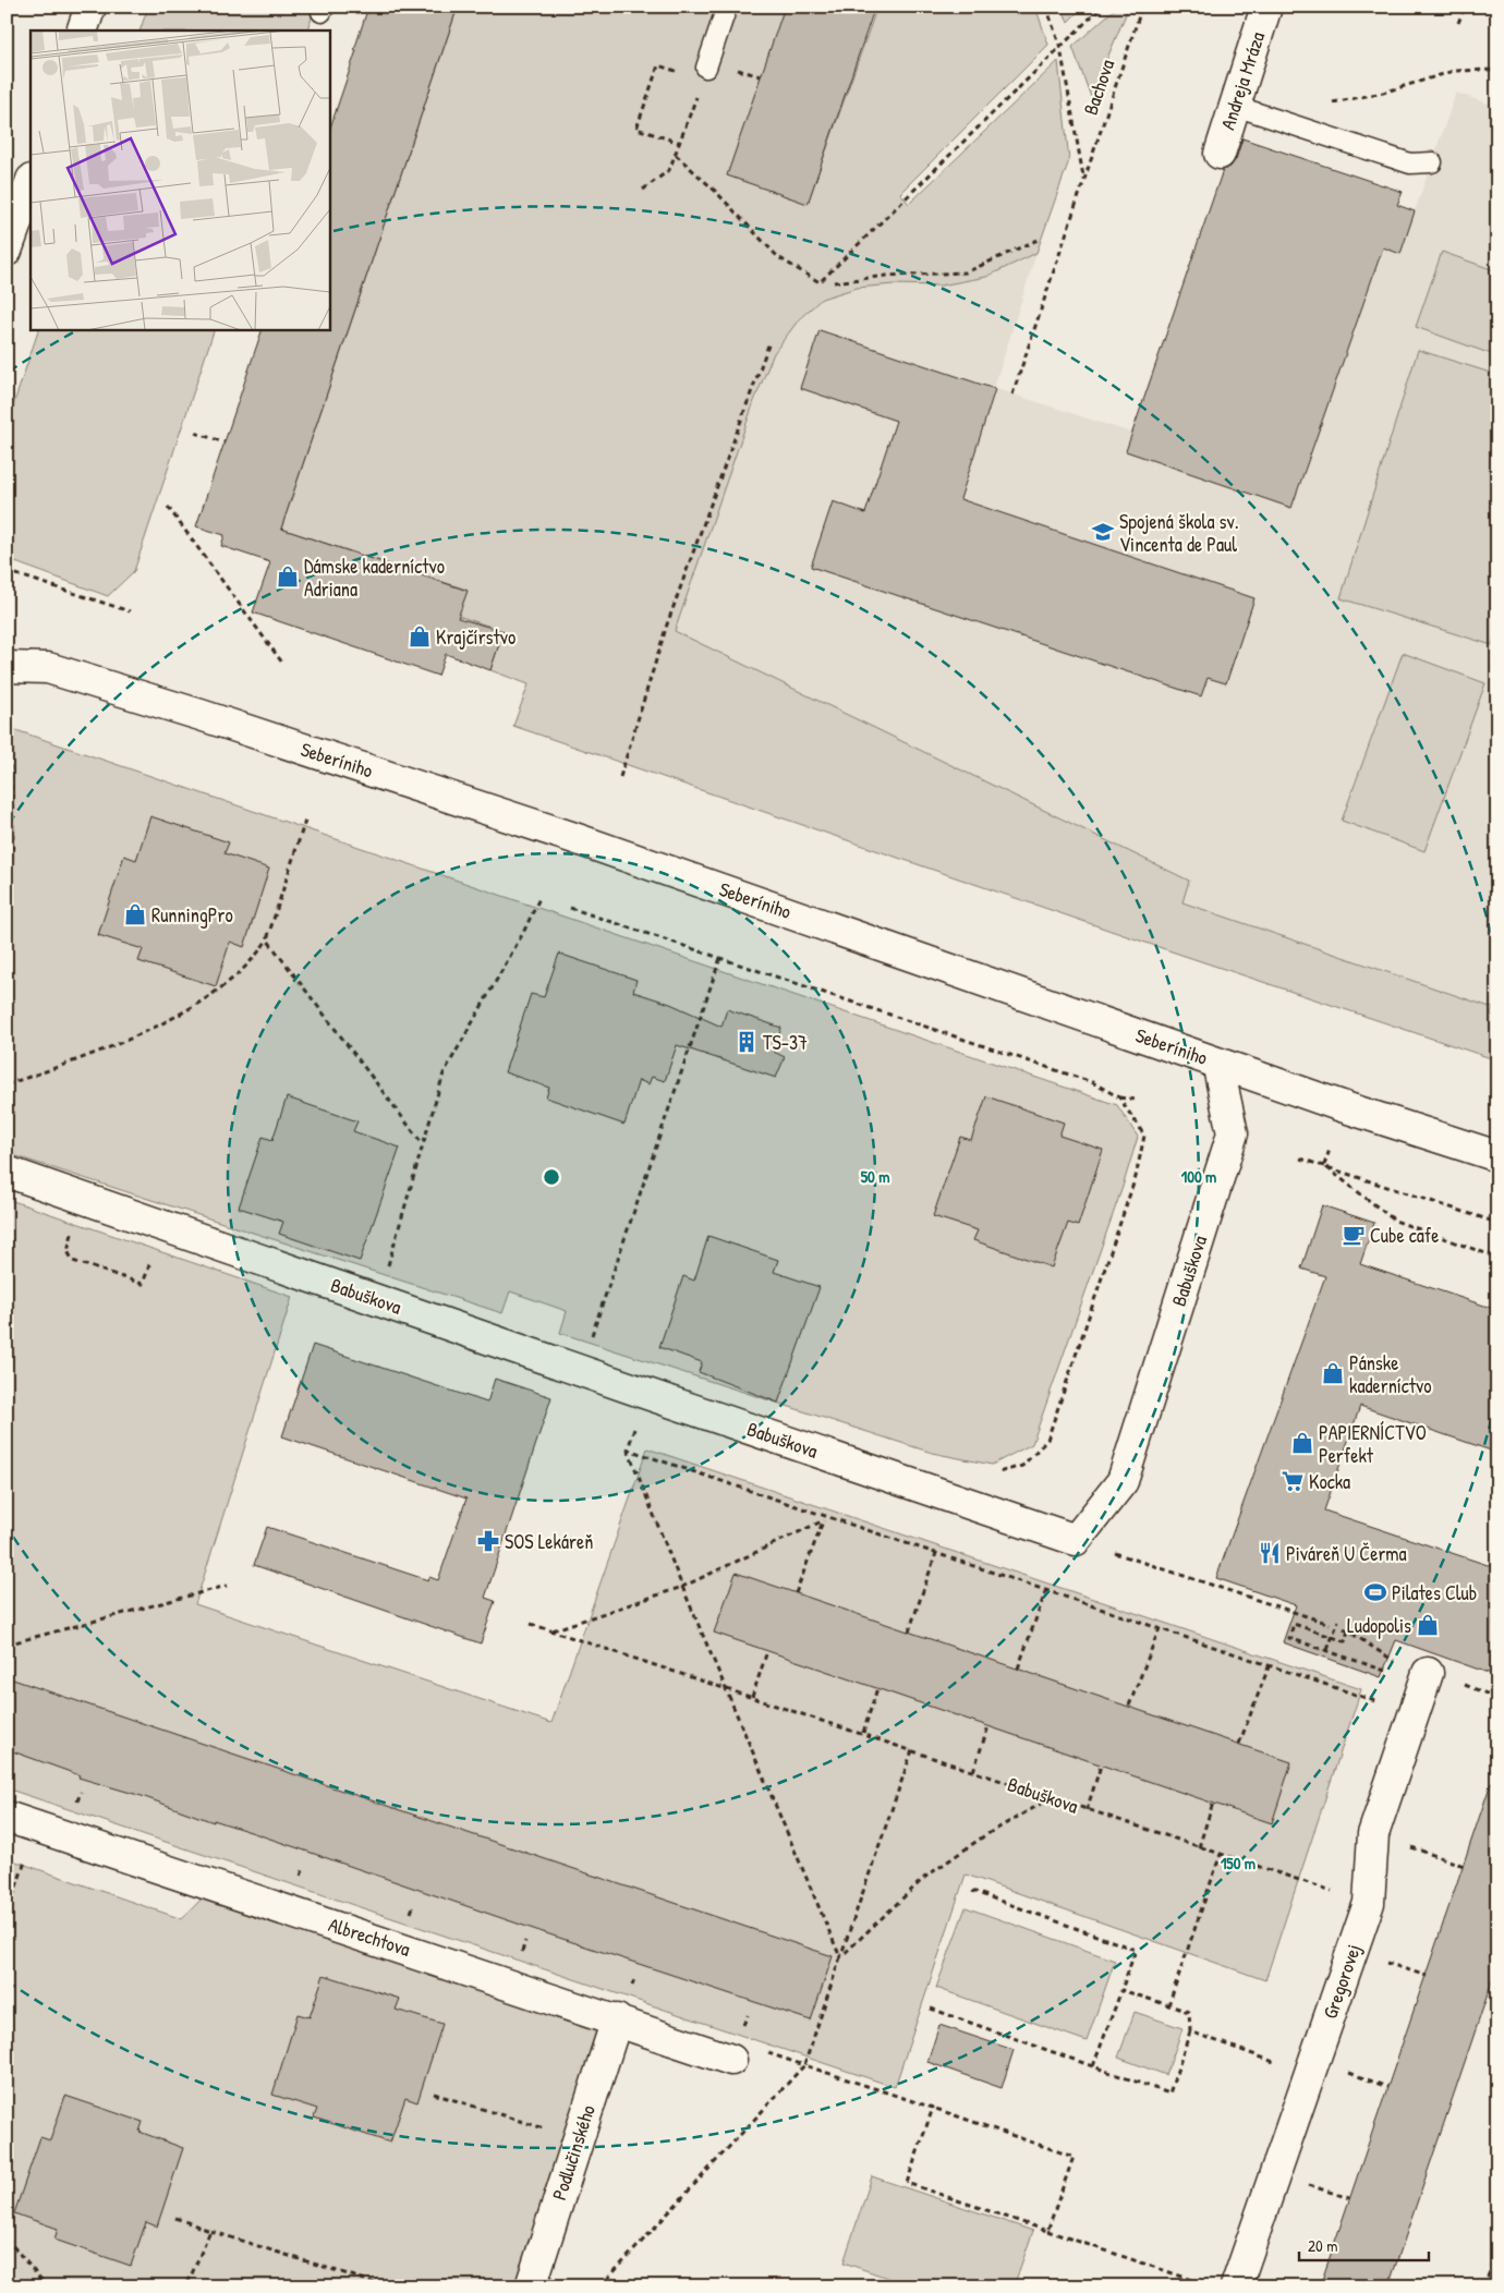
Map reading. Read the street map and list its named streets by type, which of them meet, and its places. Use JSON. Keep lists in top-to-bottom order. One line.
{"streets":{"street":["Andreja Mráza","Seberíniho","Babuškova","Albrechtova","Gregorovej","Podlučinského"],"path":["Bachova"]},"crossings":[["Seberíniho","Babuškova"],["Babuškova","Gregorovej"],["Albrechtova","Podlučinského"]],"places":{"school or university":["Spojená škola sv. Vincenta de Paul"],"shop":["Dámske kaderníctvo Adriana","Krajčírstvo","RunningPro","Pánske kaderníctvo","PAPIERNÍCTVO Perfekt","Ludopolis"],"building":["TS-37"],"cafe":["Cube cafe"],"supermarket":["Kocka"],"pharmacy":["SOS Lekáreň"],"restaurant":["Piváreň U Čerma"],"sports":["Pilates Club"]},"scale_bar":"20 m","rings":["50 m","100 m","150 m"]}
